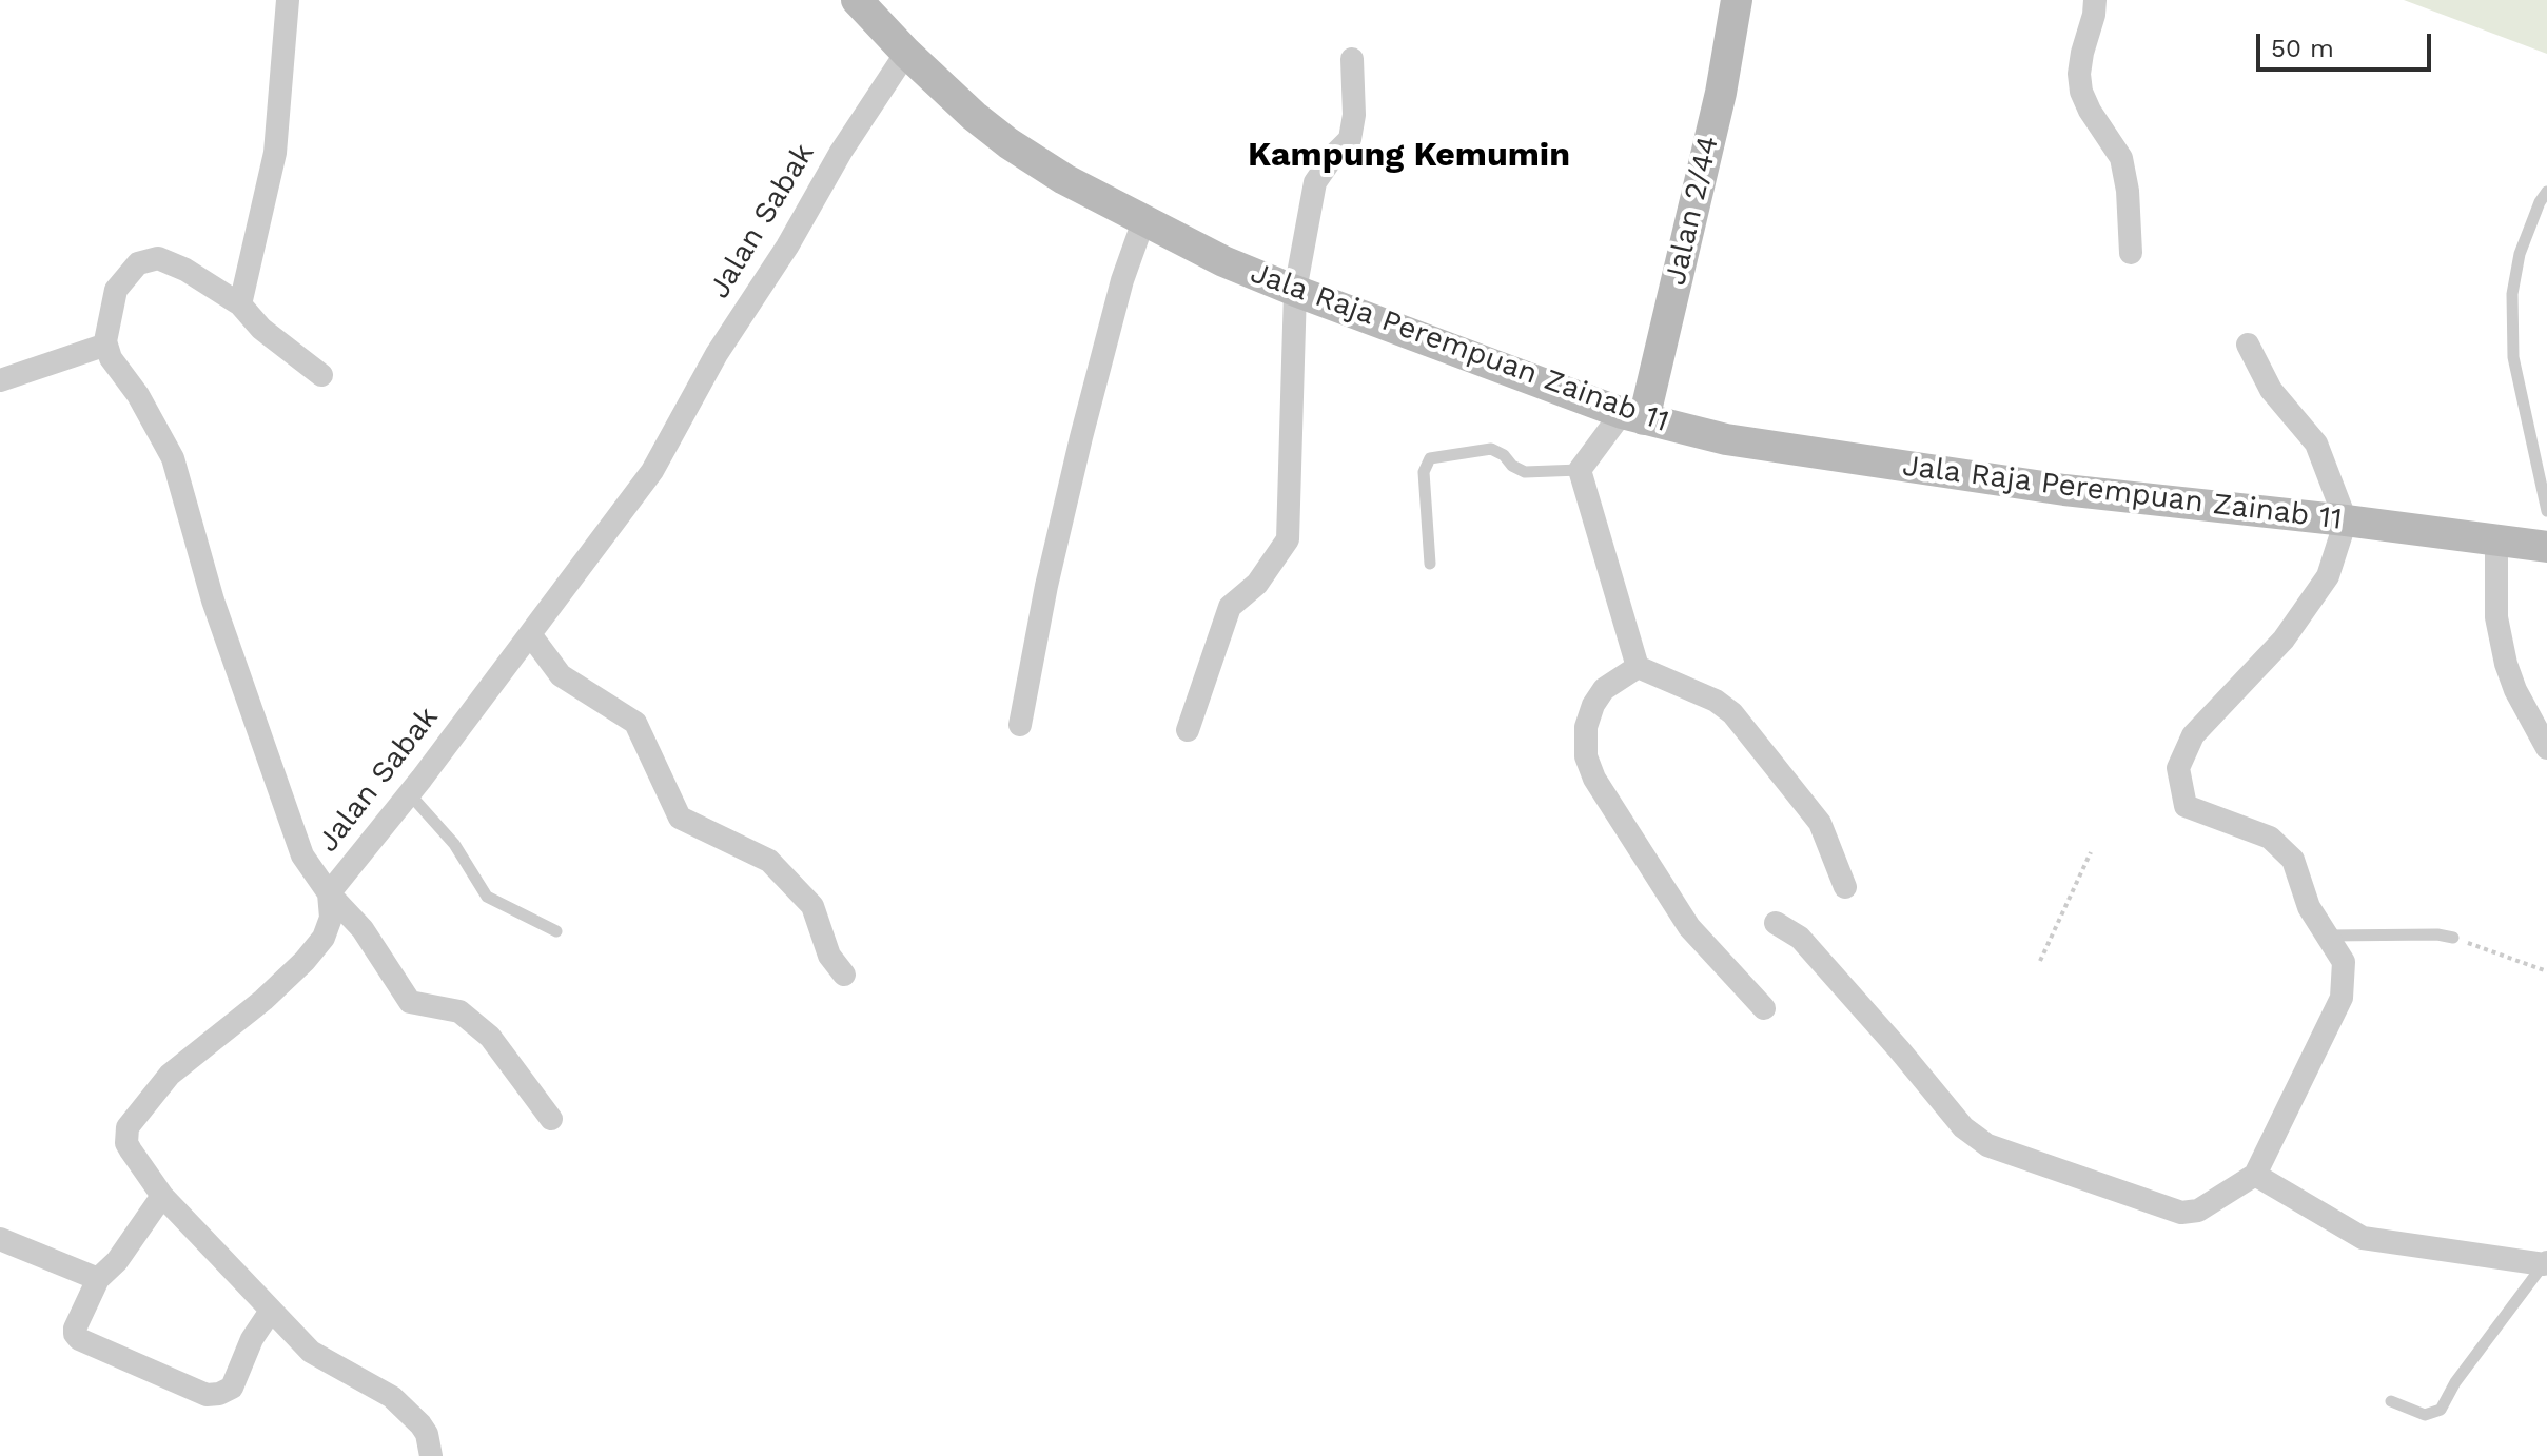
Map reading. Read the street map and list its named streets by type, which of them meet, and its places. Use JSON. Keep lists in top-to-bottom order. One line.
{"streets":{"main road":["Jalan 2/44","Jala Raja Perempuan Zainab 11"],"street":["Jalan Sabak"]},"crossings":[["Jalan 2/44","Jala Raja Perempuan Zainab 11"],["Jalan Sabak","Jala Raja Perempuan Zainab 11"]],"districts":["Kampung Kemumin"],"scale_bar":"50 m"}
